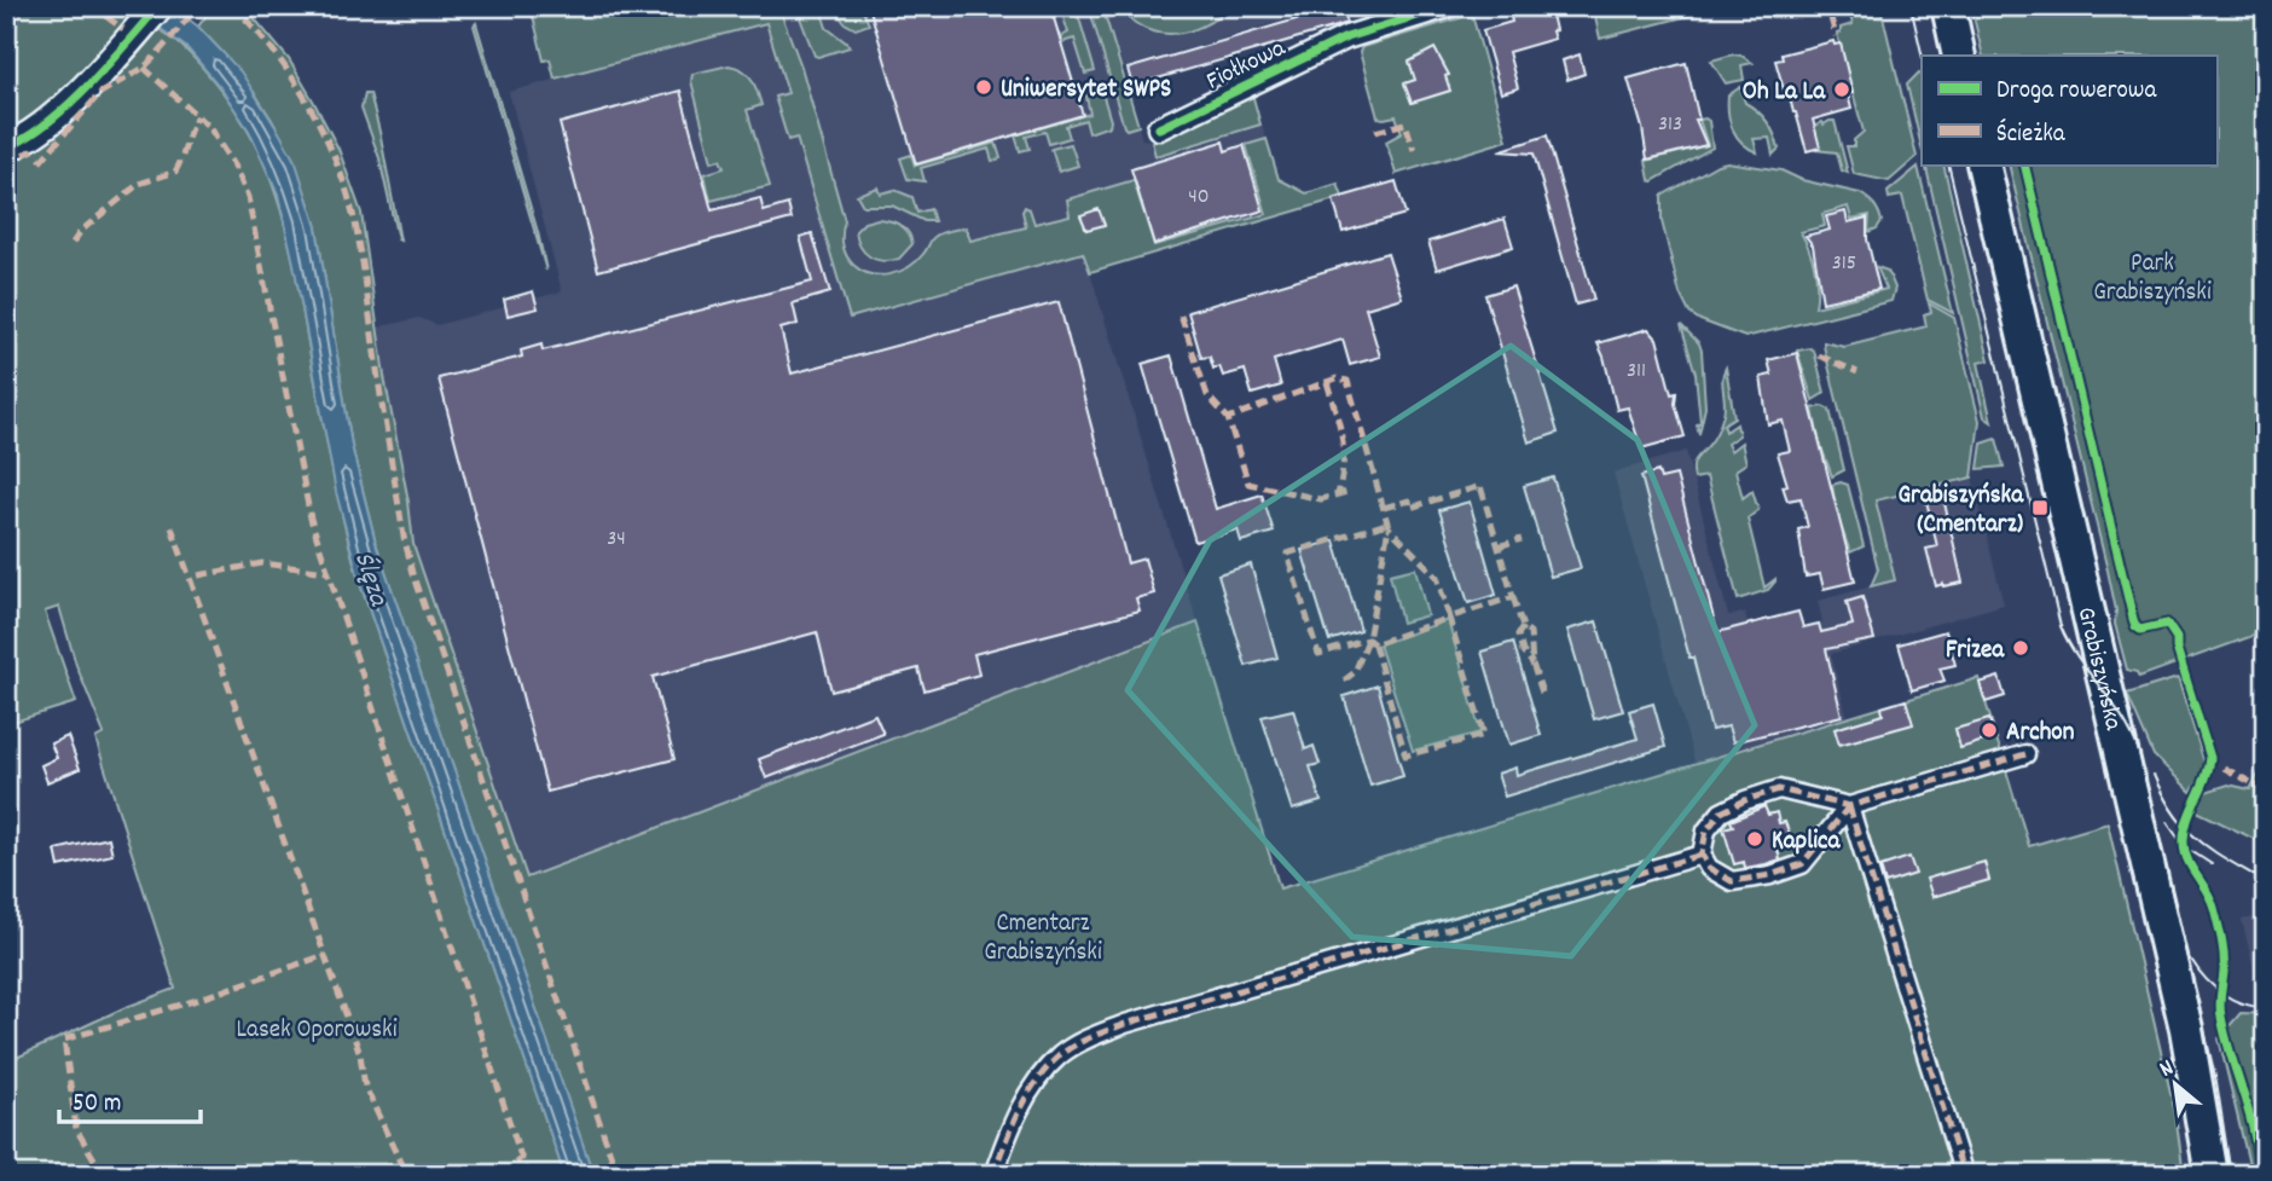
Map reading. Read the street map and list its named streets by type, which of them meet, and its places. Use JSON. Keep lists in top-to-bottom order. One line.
{"streets":{"main road":["Grabiszyńska"],"street":["Fiołkowa"]},"water":["Ślęza"],"parks":["Park Grabiszyński","Cmentarz Grabiszyński","Lasek Oporowski"],"places":{"other":["Uniwersytet SWPS","Oh La La","Frizea","Archon","Kaplica"],"transit":["Grabiszyńska (Cmentarz)"]},"house_numbers":["313","40","315","311","34"],"legend":["Droga rowerowa","Ścieżka"],"scale_bar":"50 m","north":"top left"}
